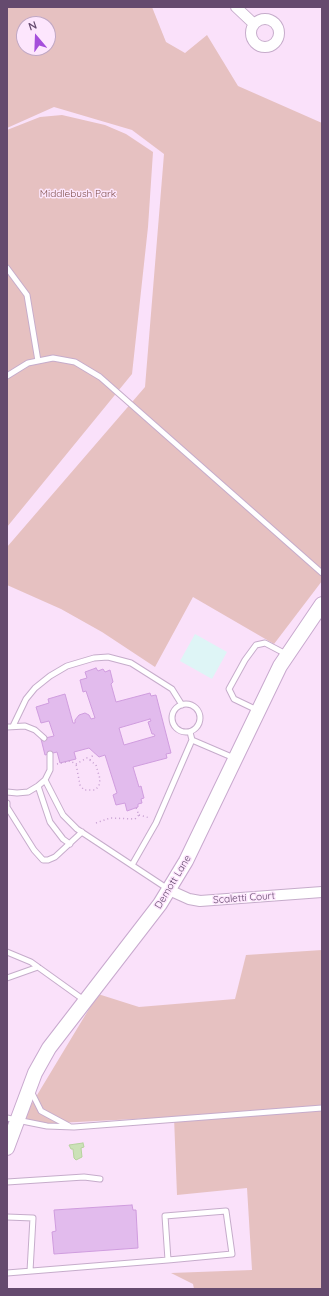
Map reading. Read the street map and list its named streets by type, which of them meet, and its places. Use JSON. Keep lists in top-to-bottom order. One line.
{"streets":{"street":["Demott Lane","Scaletti Court"]},"crossings":[["Demott Lane","Scaletti Court"]],"parks":["Middlebush Park"],"north":"top"}
